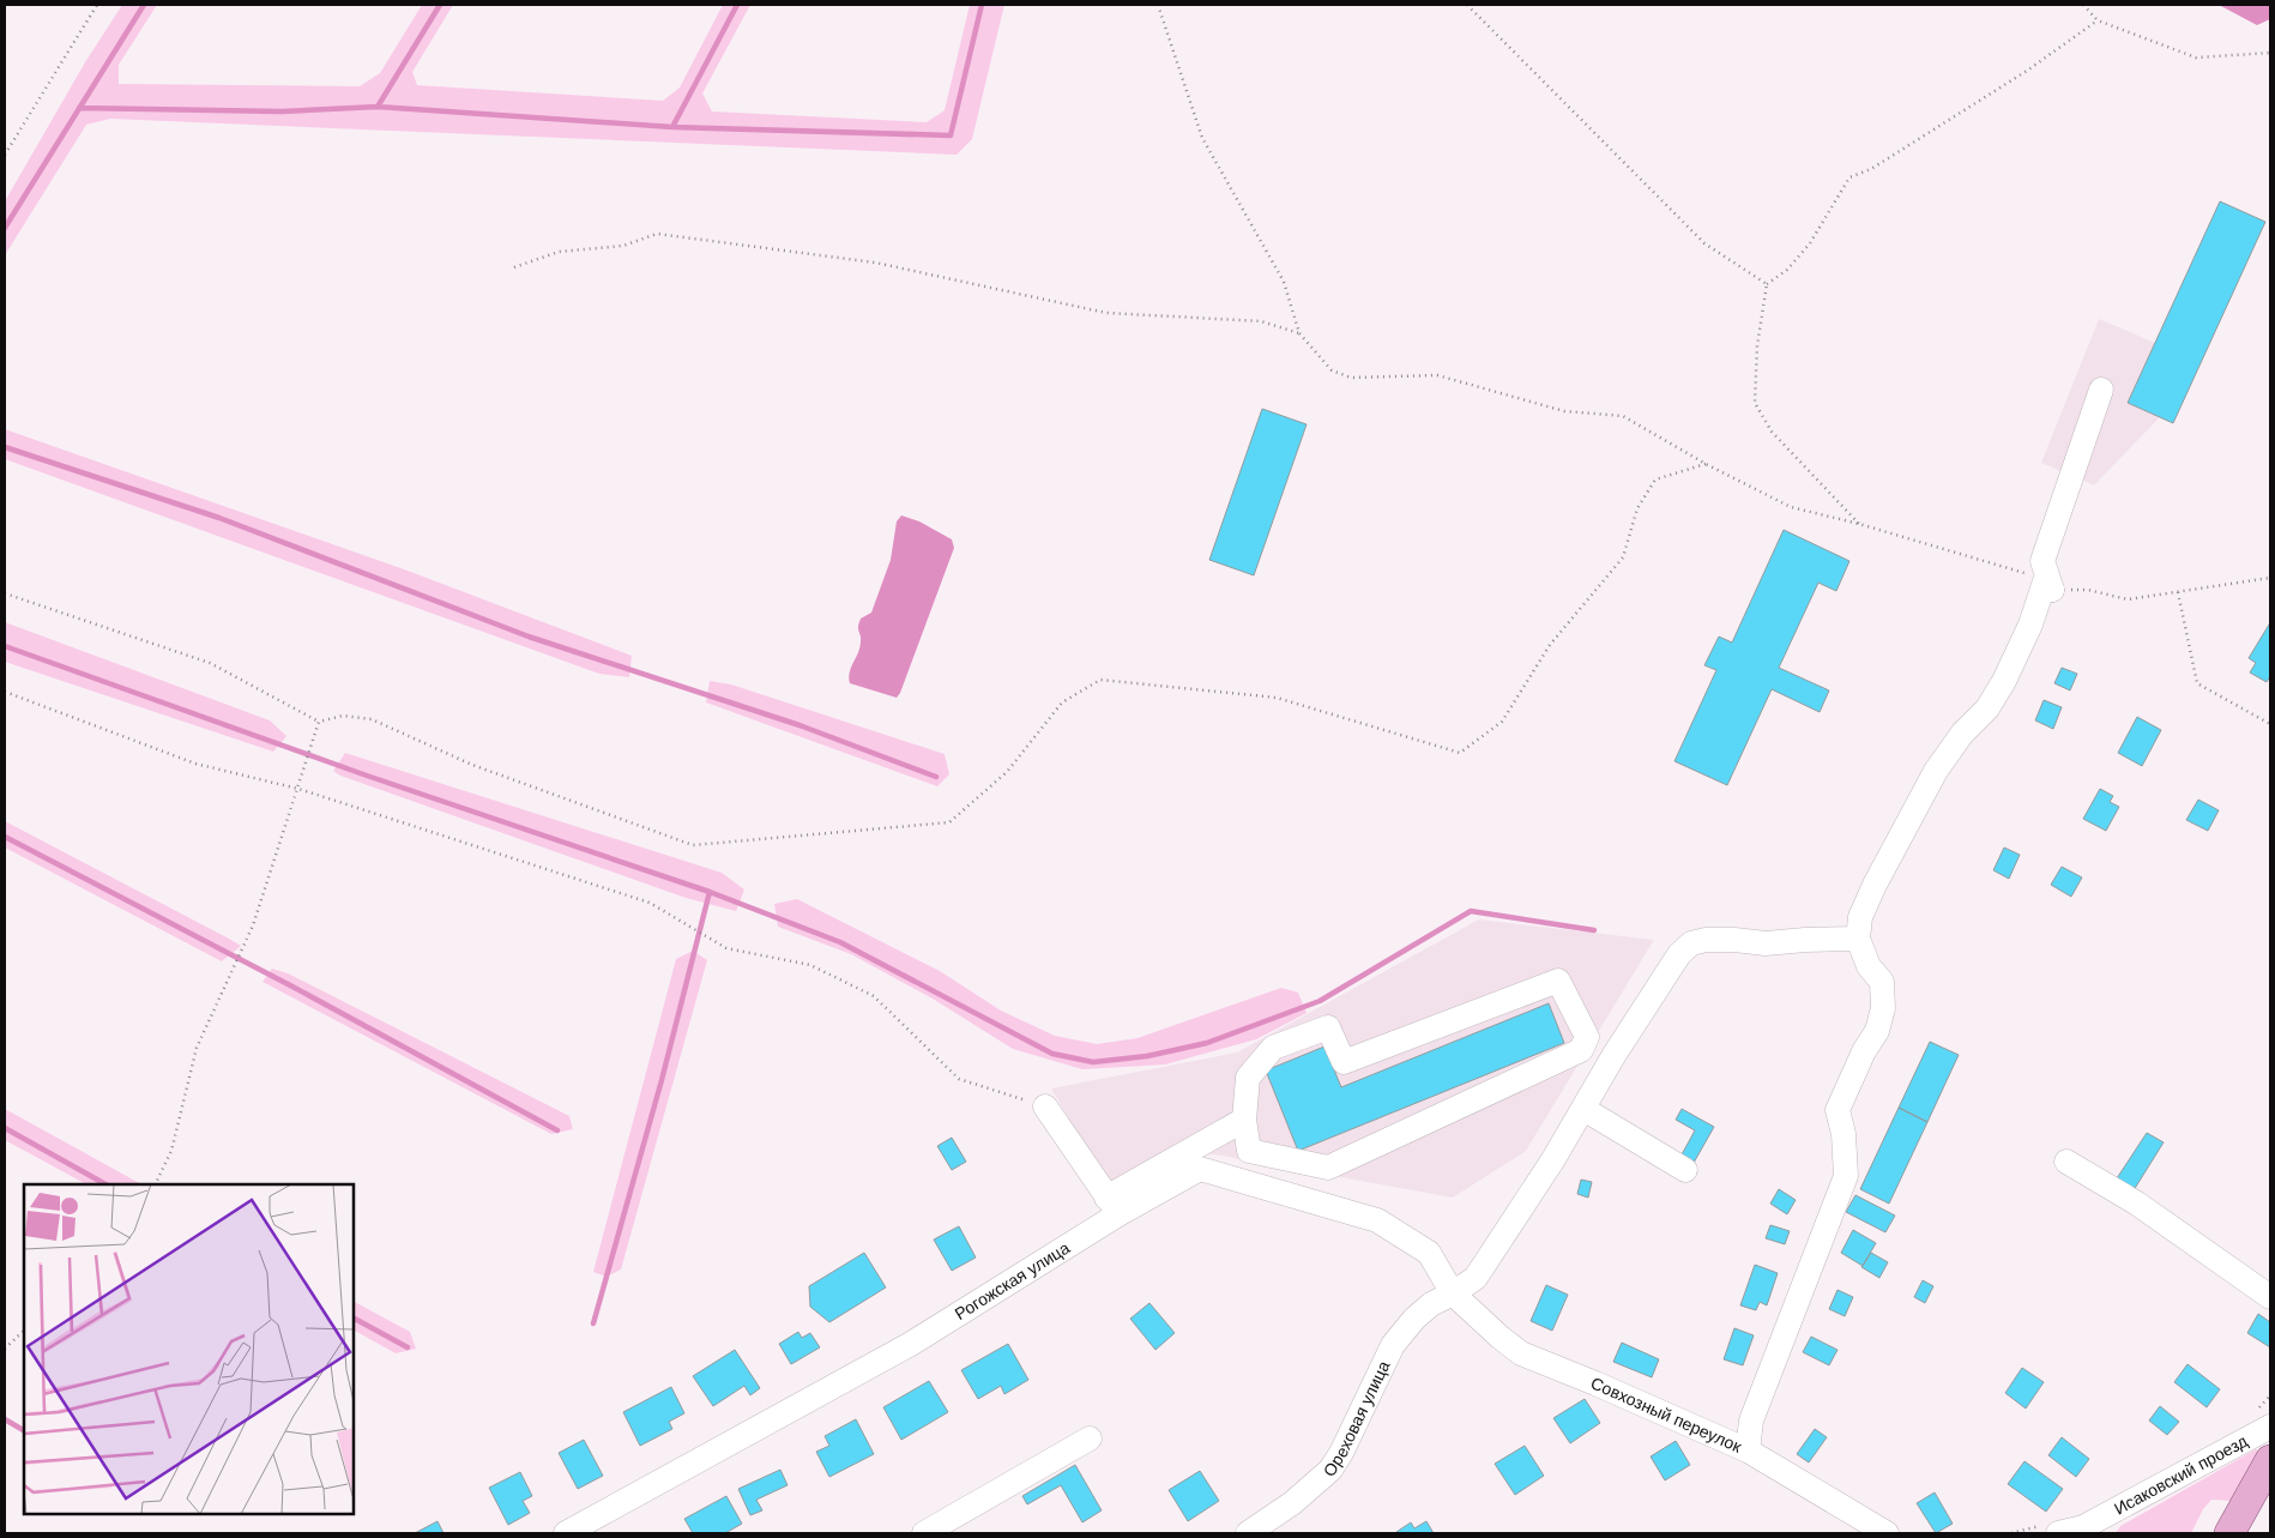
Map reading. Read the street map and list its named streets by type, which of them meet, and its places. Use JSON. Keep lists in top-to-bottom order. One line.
{"streets":{"street":["Рогожская улица","Совхозный переулок","Ореховая улица","Исаковский проезд"]},"crossings":[["Рогожская улица","Совхозный переулок"],["Рогожская улица","Ореховая улица"],["Совхозный переулок","Ореховая улица"]]}
